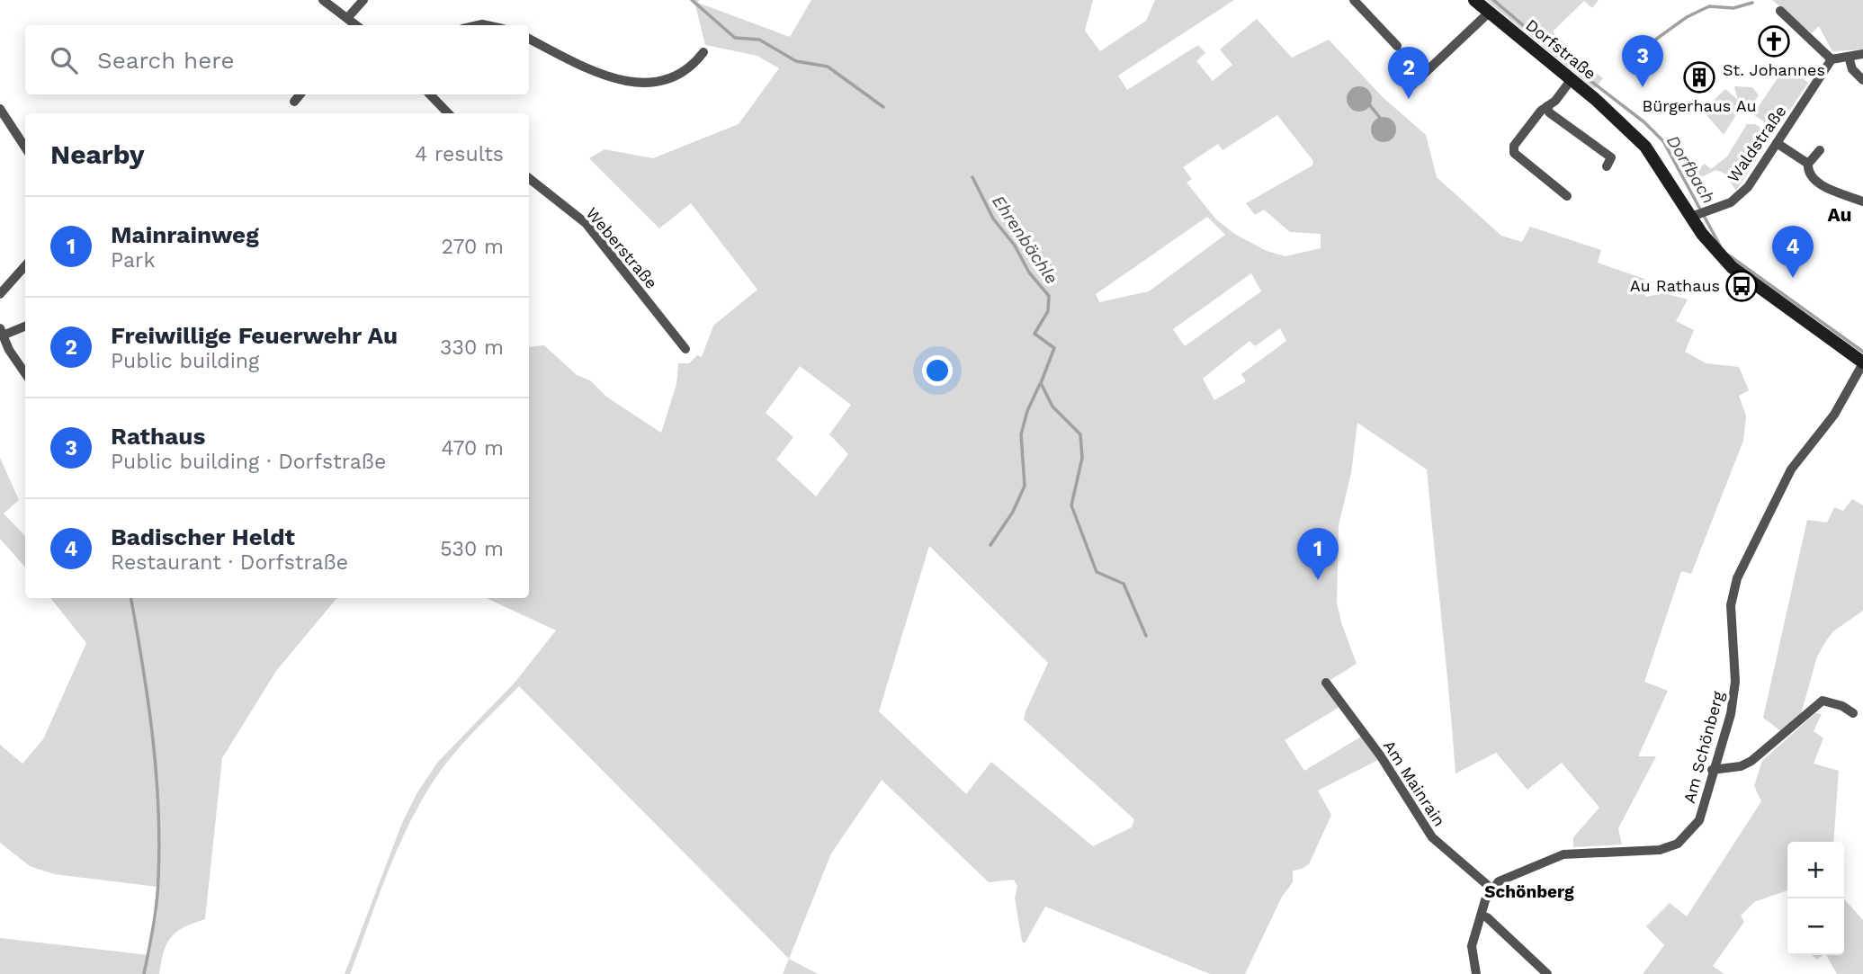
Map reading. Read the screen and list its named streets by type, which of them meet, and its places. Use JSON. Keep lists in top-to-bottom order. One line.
{"streets":{"main road":["Dorfstraße"],"street":["Waldstraße","Weberstraße","Am Schönberg","Am Mainrain"]},"crossings":[["Dorfstraße","Waldstraße"],["Dorfstraße","Am Schönberg"],["Am Schönberg","Am Mainrain"]],"districts":["Au","Schönberg"],"water":["Dorfbach","Ehrenbächle"],"places":{"church":["St. Johannes"],"building":["Bürgerhaus Au"],"bus stop":["Au Rathaus"]},"page":{"search":"Search here","pins":["3","2","4","1"],"heading":["Nearby","4 results"],"list":[{"mark":"1","name":"Mainrainweg","note":"Park","value":"270 m"},{"mark":"2","name":"Freiwillige Feuerwehr Au","note":"Public building","value":"330 m"},{"mark":"3","name":"Rathaus","note":"Public building · Dorfstraße","value":"470 m"},{"mark":"4","name":"Badischer Heldt","note":"Restaurant · Dorfstraße","value":"530 m"}],"map_buttons":["+","−"]}}
